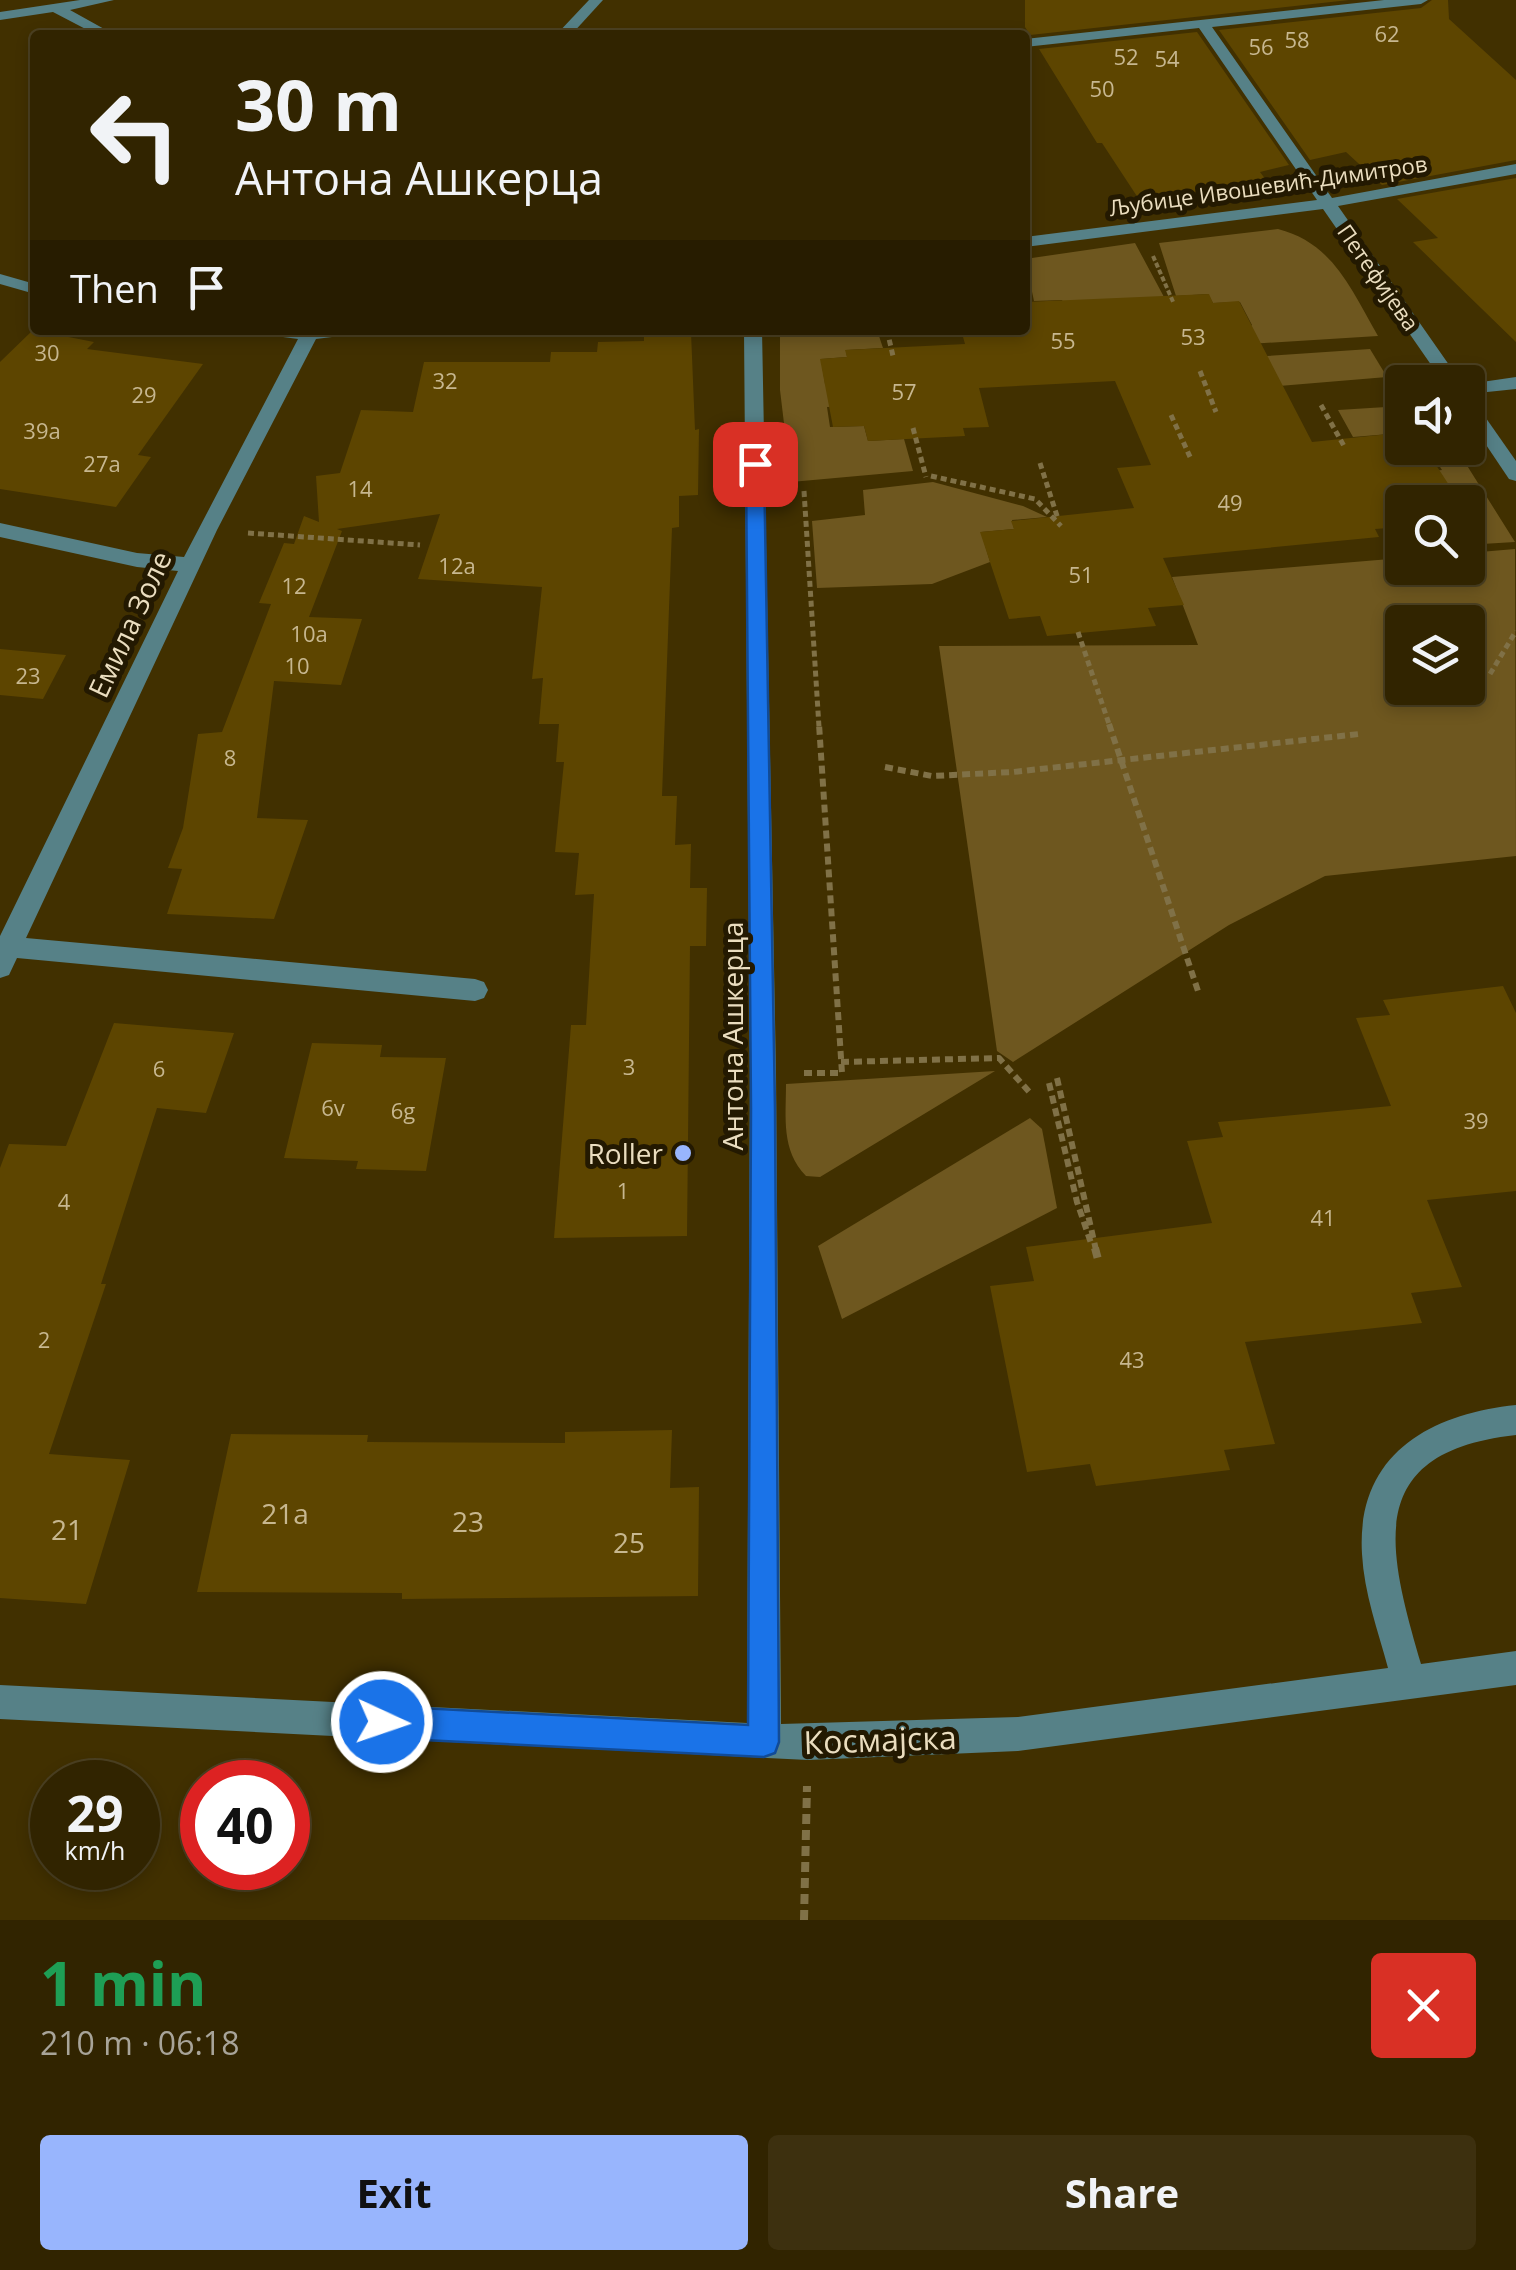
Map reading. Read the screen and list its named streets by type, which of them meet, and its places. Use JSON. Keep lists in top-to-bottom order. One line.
{"streets":{"street":["Љубице Ивошевић-Димитров","Петефијева","Емила Золе","Антона Ашкерца","Космајска"]},"crossings":[["Љубице Ивошевић-Димитров","Петефијева"],["Антона Ашкерца","Космајска"]],"places":["Roller"],"house_numbers":["62","58","56","52","54","50","53","55","30","32","57","29","39a","27a","14","49","12a","51","12","10a","10","23","8","3","6","6v","6g","39","1","4","41","2","43","21a","23","21","25"],"page":{"turn":["30 m","Антона Ашкерца"],"then":"Then","speed":"29 km/h","limit":"40","heading":["1 min","210 m · 06:18"],"buttons":["Exit","Share"]}}
